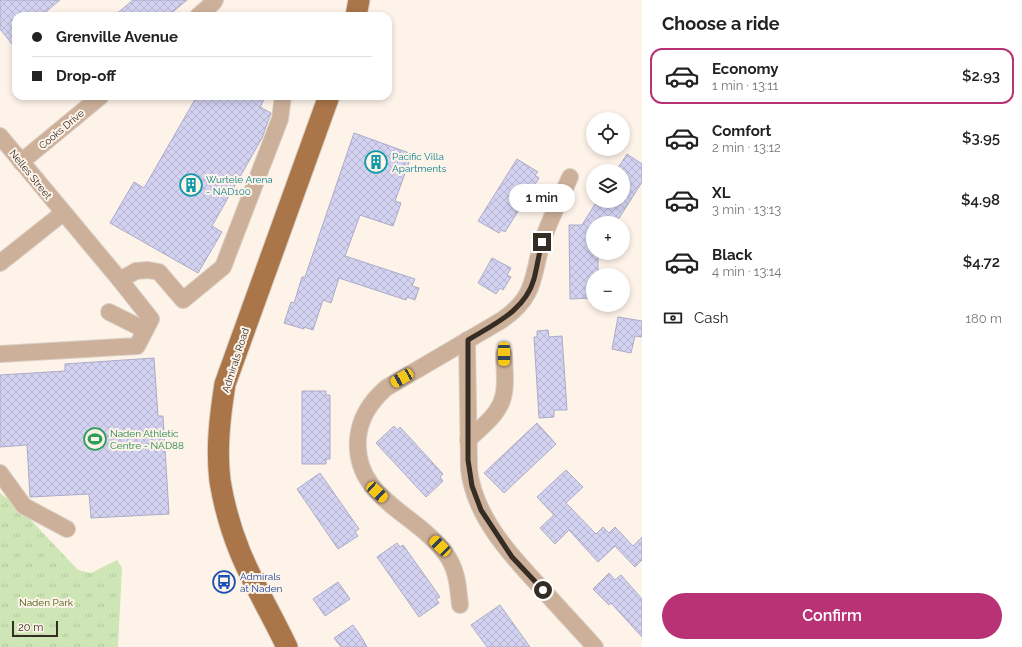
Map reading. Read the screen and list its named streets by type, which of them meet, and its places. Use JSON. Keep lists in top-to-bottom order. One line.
{"streets":{"main road":["Admirals Road"],"street":["Cooks Drive","Nelles Street"]},"crossings":[["Cooks Drive","Nelles Street"]],"parks":["Naden Park"],"places":{"building":["Pacific Villa Apartments","Wurtele Arena - NAD100"],"sports":["Naden Athletic Centre - NAD88"],"bus stop":["Admirals at Naden"]},"scale_bar":"20 m","page":{"heading":"Choose a ride","banner":["Grenville Avenue","Drop-off"],"list":[{"name":"Economy","note":"1 min · 13:11","value":"$2.93"},{"name":"Comfort","note":"2 min · 13:12","value":"$3.95"},{"name":"XL","note":"3 min · 13:13","value":"$4.98"},{"name":"Black","note":"4 min · 13:14","value":"$4.72"}],"map_buttons":["+","−"],"bubble":"1 min","pay":["Cash","180 m"],"buttons":"Confirm","scale":"20 m"}}
